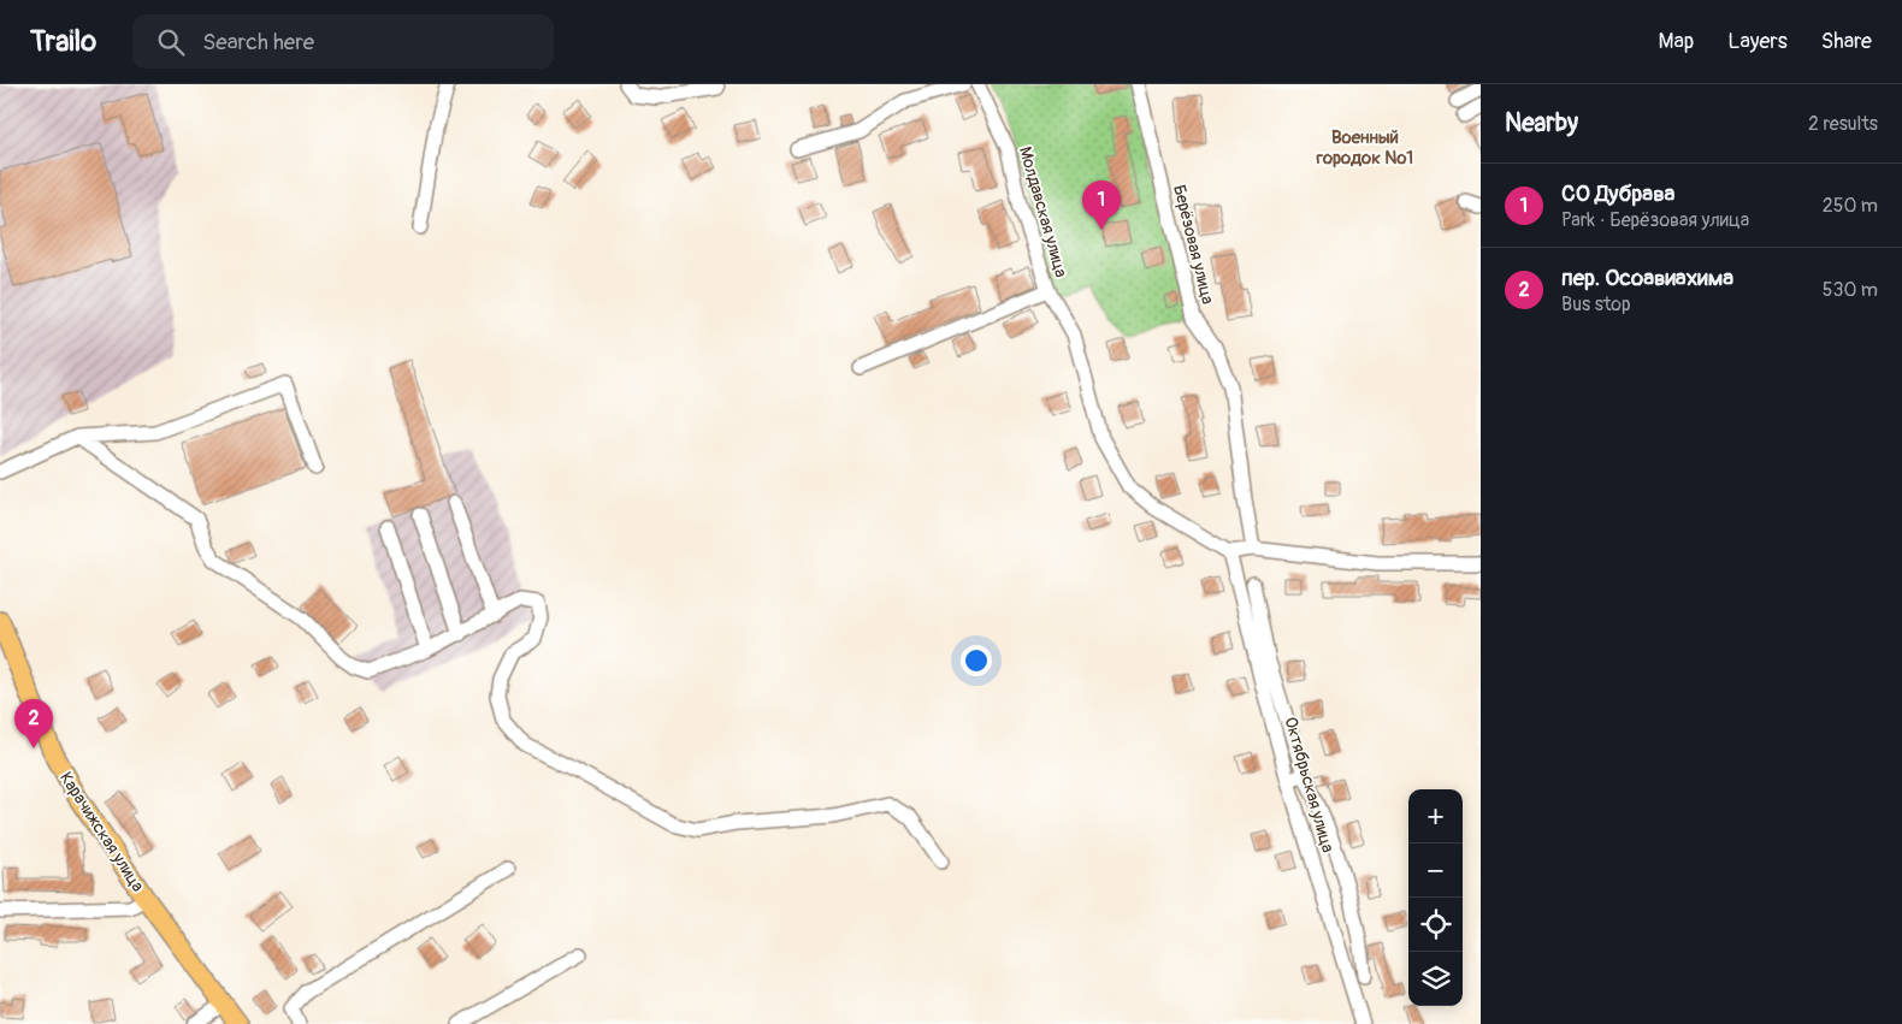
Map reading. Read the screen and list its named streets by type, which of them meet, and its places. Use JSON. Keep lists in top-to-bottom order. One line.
{"streets":{"main road":["Карачижская улица"],"street":["Молдавская улица","Берёзовая улица","Октябрьская улица"]},"crossings":[["Молдавская улица","Октябрьская улица"]],"districts":["Военный городок №1"],"page":{"header":"Trailo","search":"Search here","nav":["Map","Layers","Share"],"heading":["Nearby","2 results"],"list":[{"mark":"1","name":"СО Дубрава","note":"Park · Берёзовая улица","value":"250 m"},{"mark":"2","name":"пер. Осоавиахима","note":"Bus stop","value":"530 m"}],"pins":["1","2"],"map_buttons":["+","−"]}}
